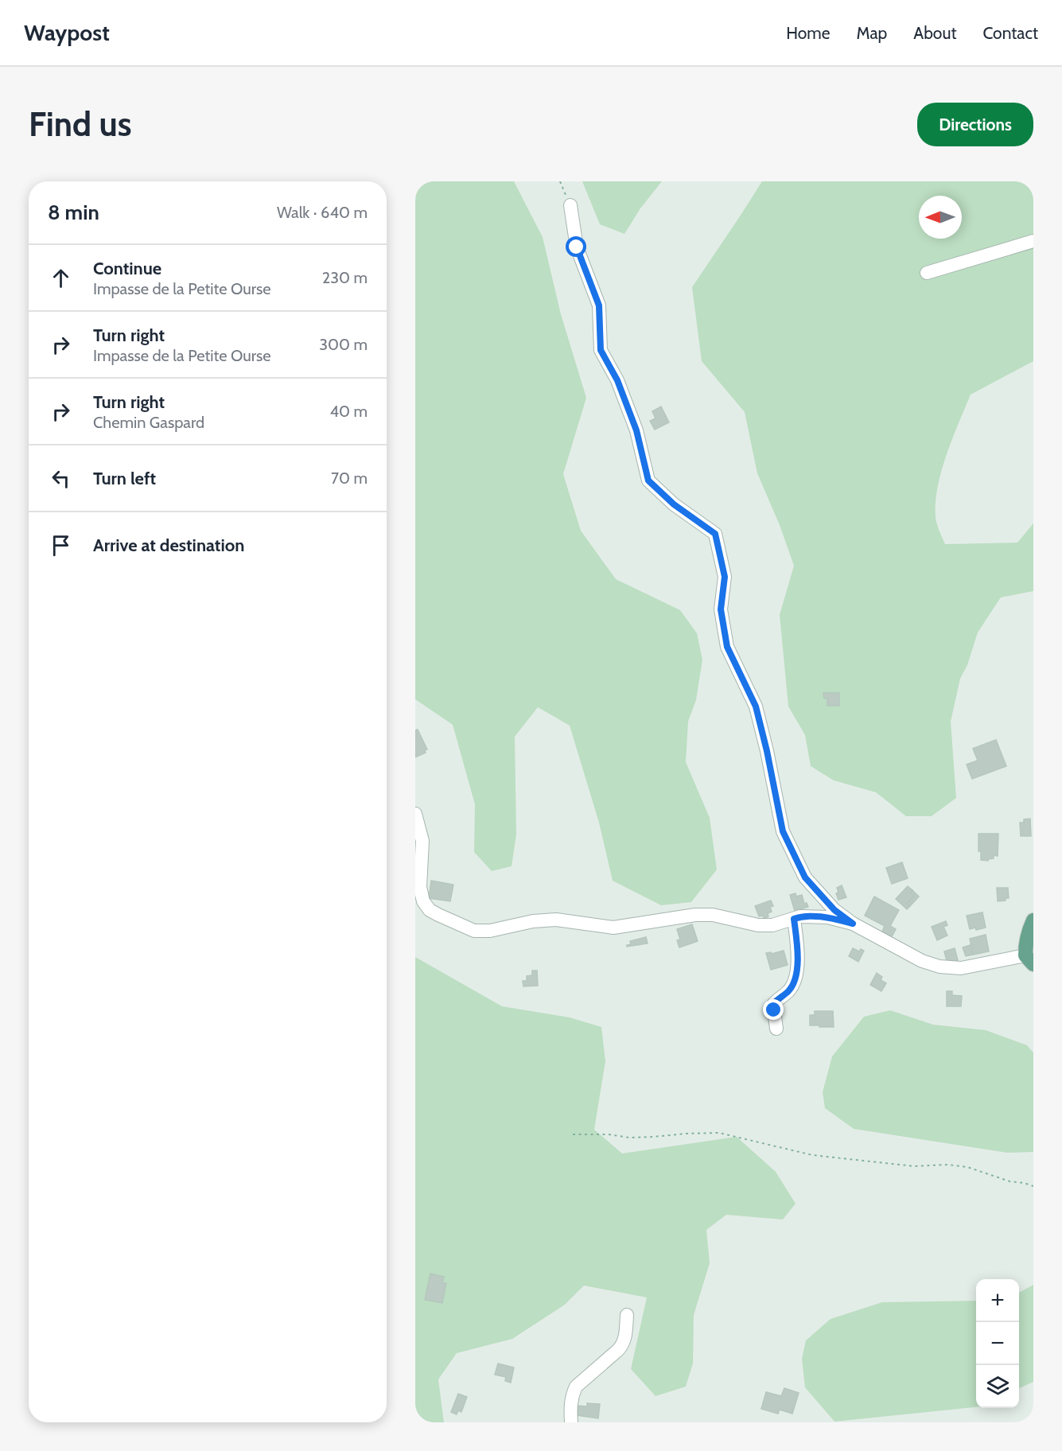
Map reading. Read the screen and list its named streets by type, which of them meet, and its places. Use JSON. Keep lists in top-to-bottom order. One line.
{"north":"left","page":{"header":"Waypost","nav":["Home","Map","About","Contact"],"buttons":"Directions","title":"Find us","heading":["8 min","Walk · 640 m"],"list":[["Continue","Impasse de la Petite Ourse","230 m"],["Turn right","Impasse de la Petite Ourse","300 m"],["Turn right","Chemin Gaspard","40 m"],["Turn left","70 m"],"Arrive at destination"],"map_buttons":["+","−"]}}
